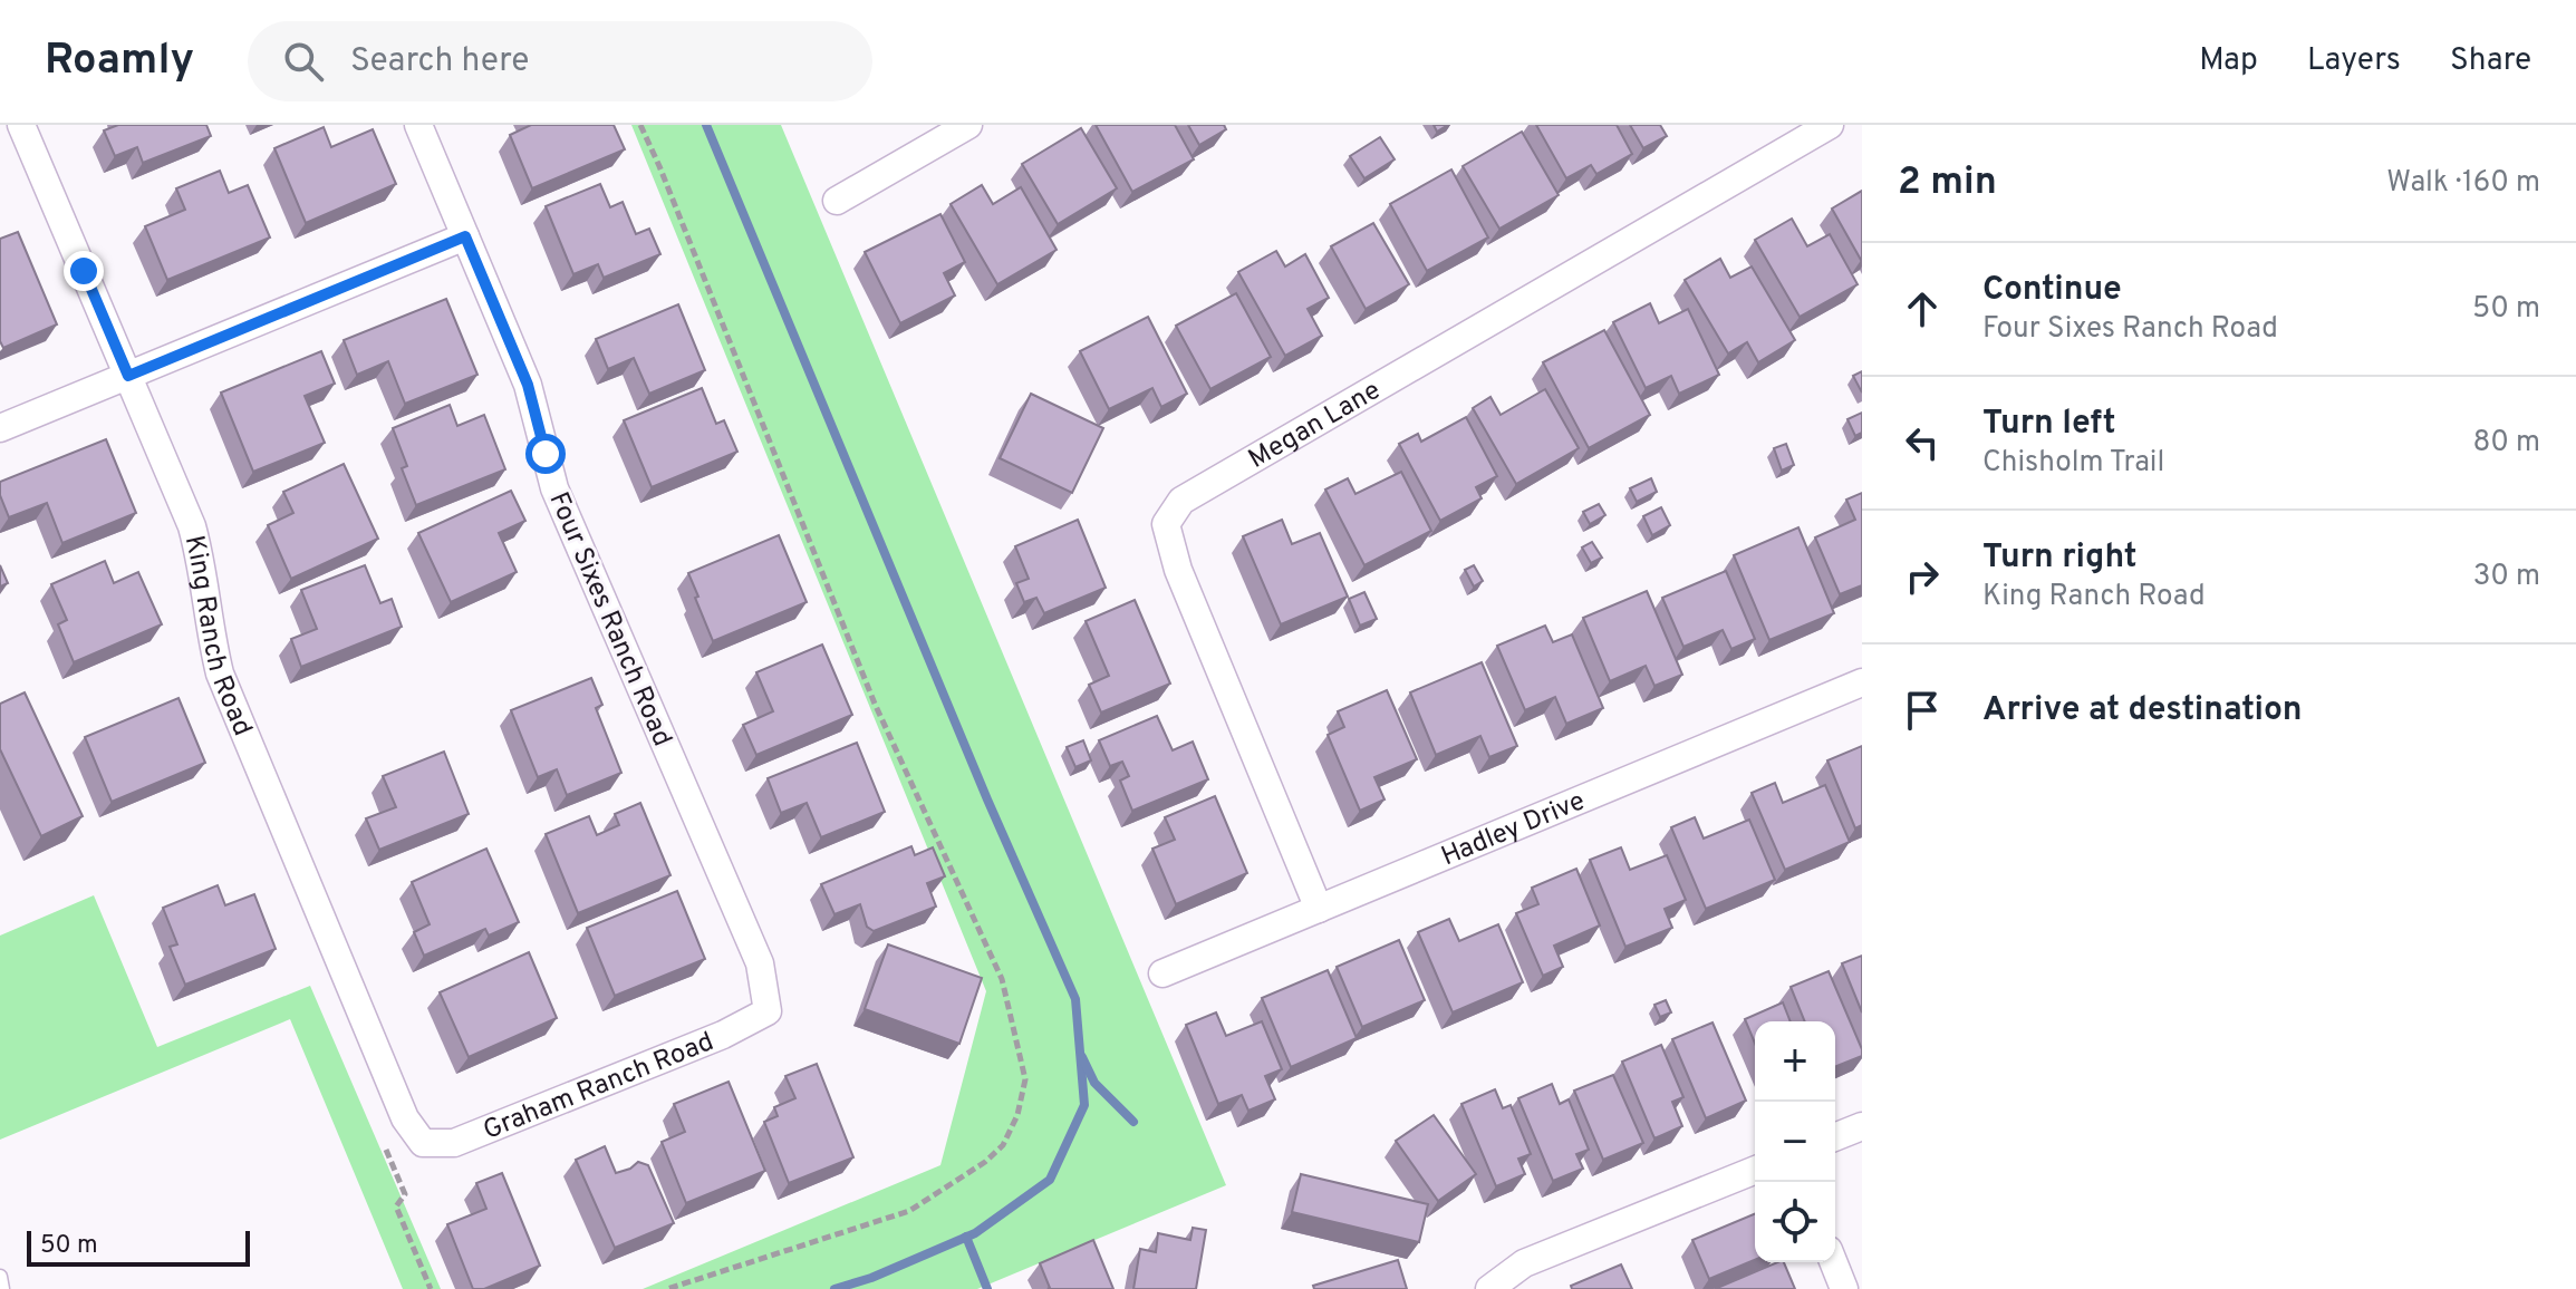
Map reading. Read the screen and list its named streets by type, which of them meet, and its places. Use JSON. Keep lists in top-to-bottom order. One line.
{"streets":{"street":["Megan Lane","Four Sixes Ranch Road","King Ranch Road","Hadley Drive","Graham Ranch Road"]},"crossings":[["Megan Lane","Hadley Drive"],["Four Sixes Ranch Road","Graham Ranch Road"],["King Ranch Road","Graham Ranch Road"]],"scale_bar":"50 m","page":{"header":"Roamly","search":"Search here","nav":["Map","Layers","Share"],"heading":["2 min","Walk · 160 m"],"list":[["Continue","Four Sixes Ranch Road","50 m"],["Turn left","Chisholm Trail","80 m"],["Turn right","King Ranch Road","30 m"],"Arrive at destination"],"map_buttons":["+","−"],"scale":"50 m"}}
